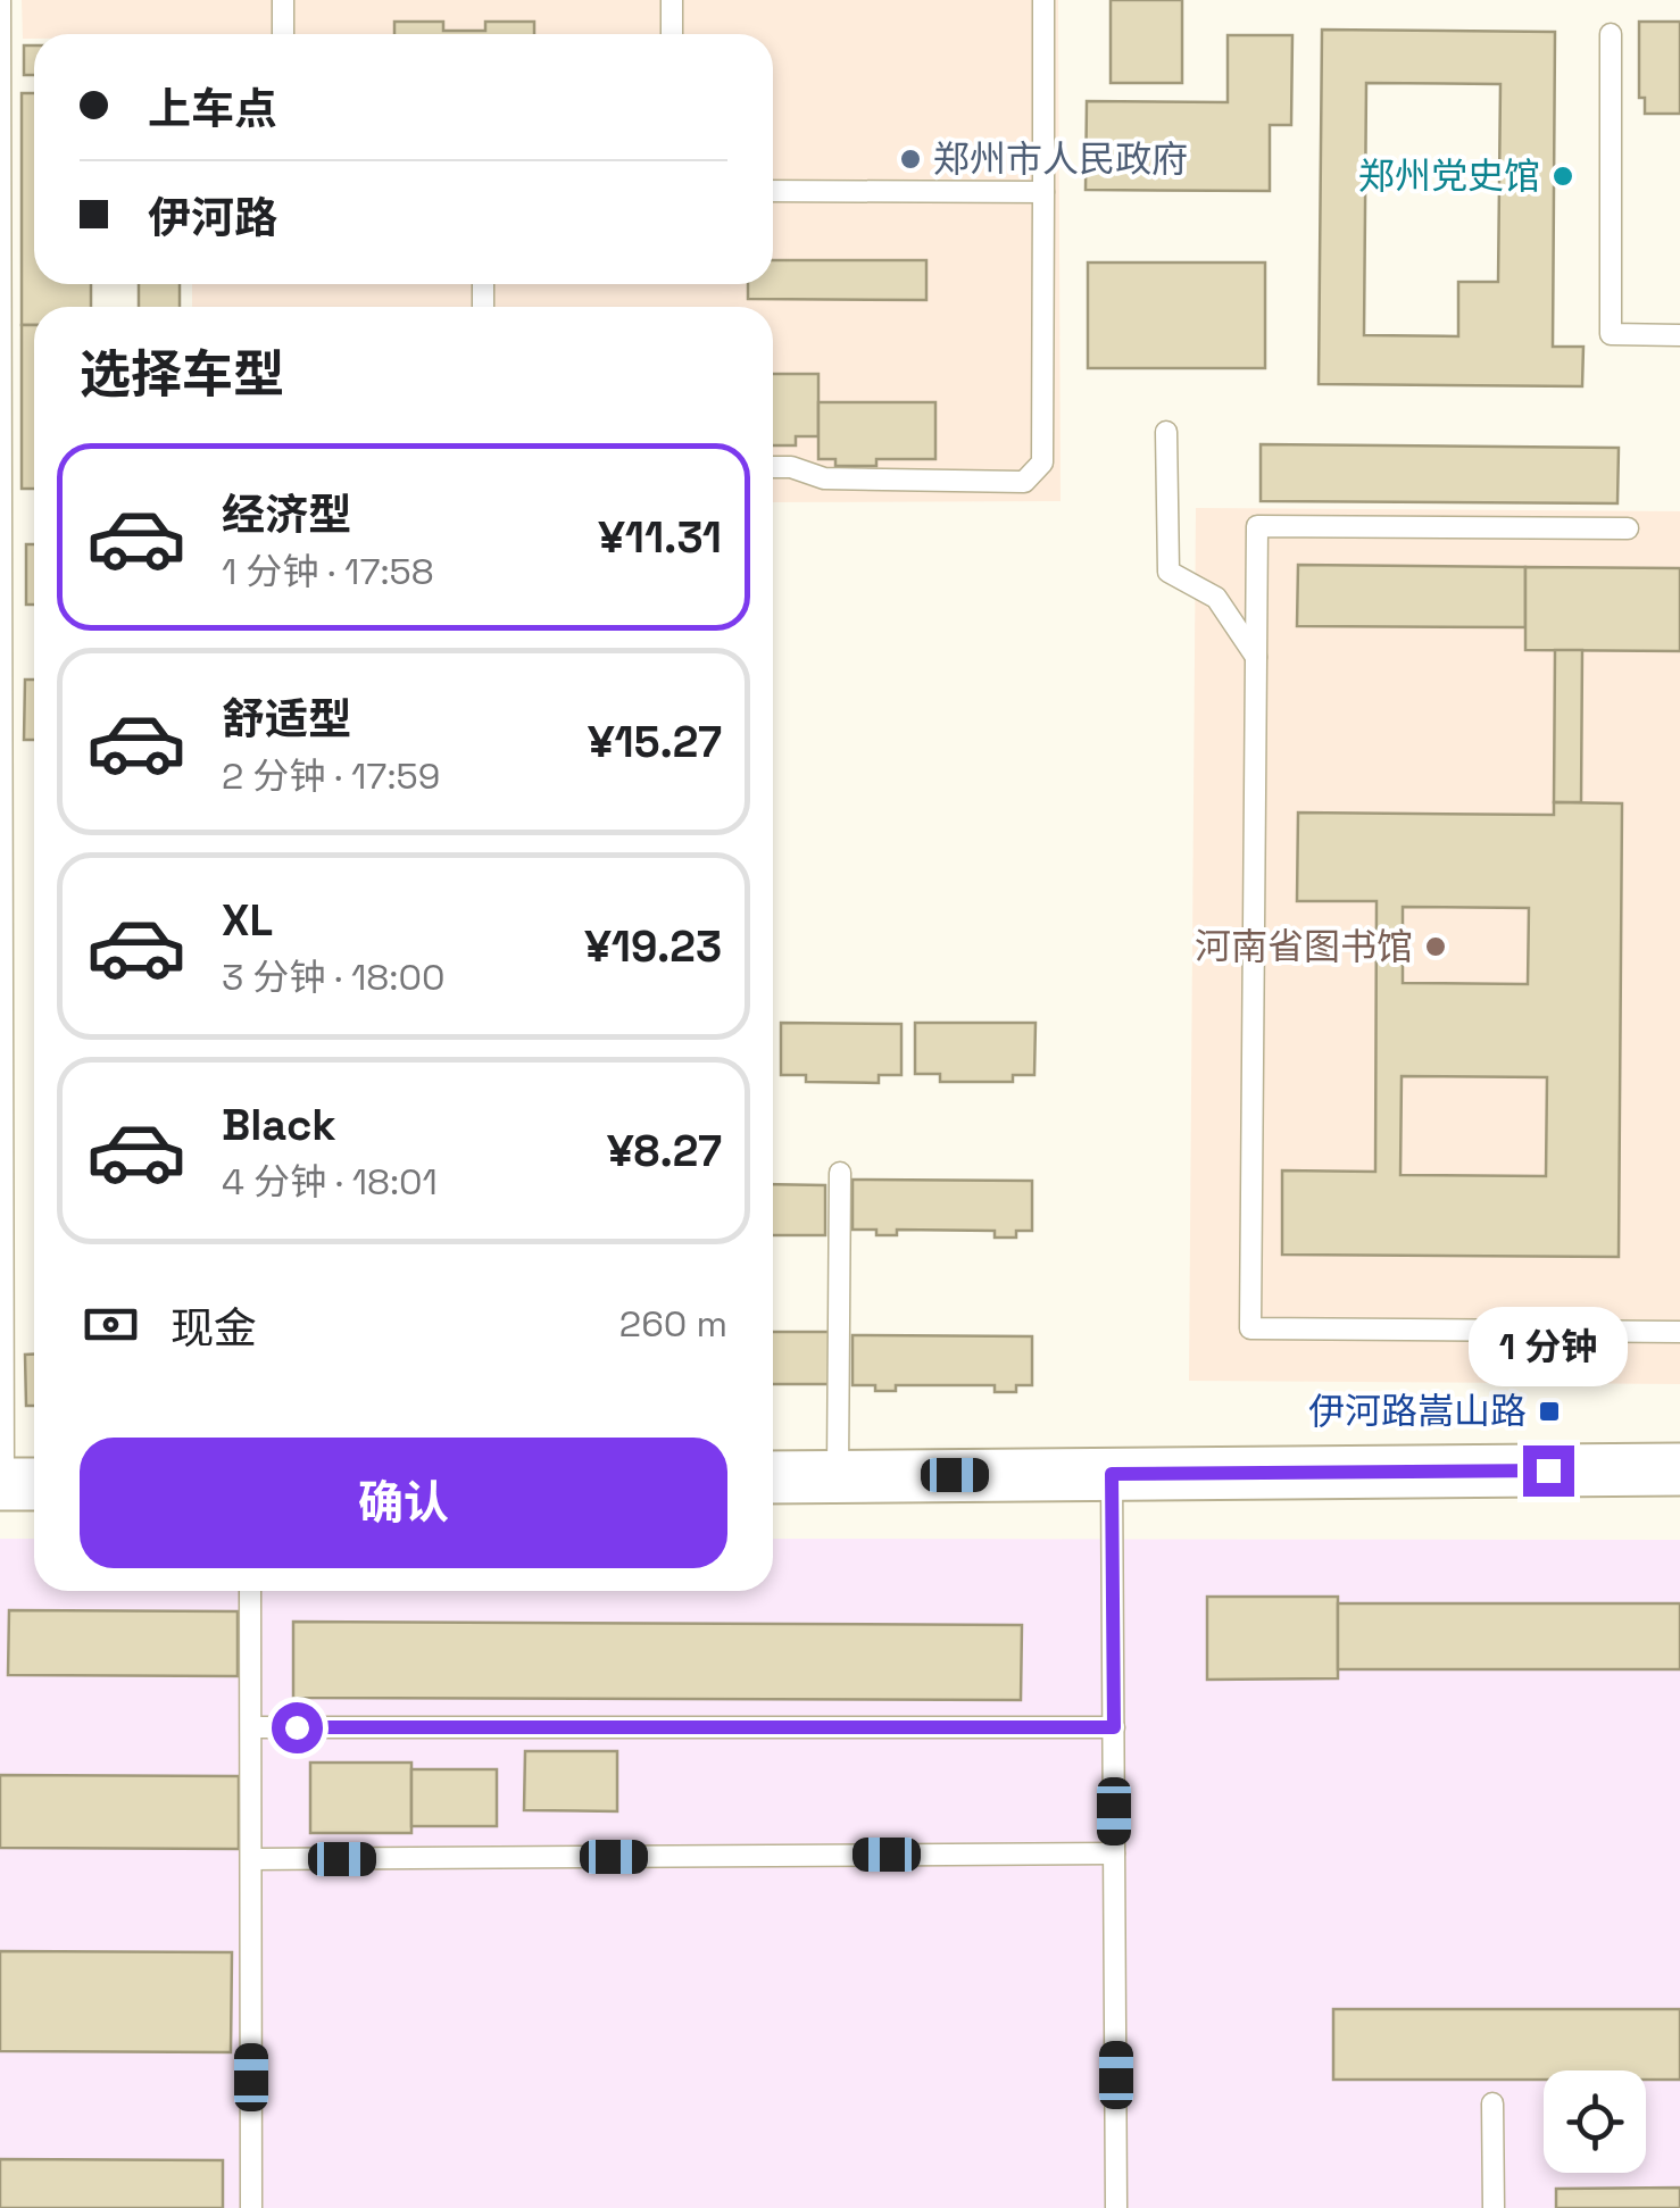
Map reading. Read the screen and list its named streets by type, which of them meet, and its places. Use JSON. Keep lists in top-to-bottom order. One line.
{"places":{"other":["郑州市人民政府","郑州党史馆","河南省图书馆"],"transit":["伊河路嵩山路"]},"page":{"banner":["上车点","伊河路"],"heading":"选择车型","list":[{"name":"经济型","note":"1 分钟 · 17:58","value":"¥11.31"},{"name":"舒适型","note":"2 分钟 · 17:59","value":"¥15.27"},{"name":"XL","note":"3 分钟 · 18:00","value":"¥19.23"},{"name":"Black","note":"4 分钟 · 18:01","value":"¥8.27"}],"pay":["现金","260 m"],"bubble":"1 分钟","buttons":"确认"}}
